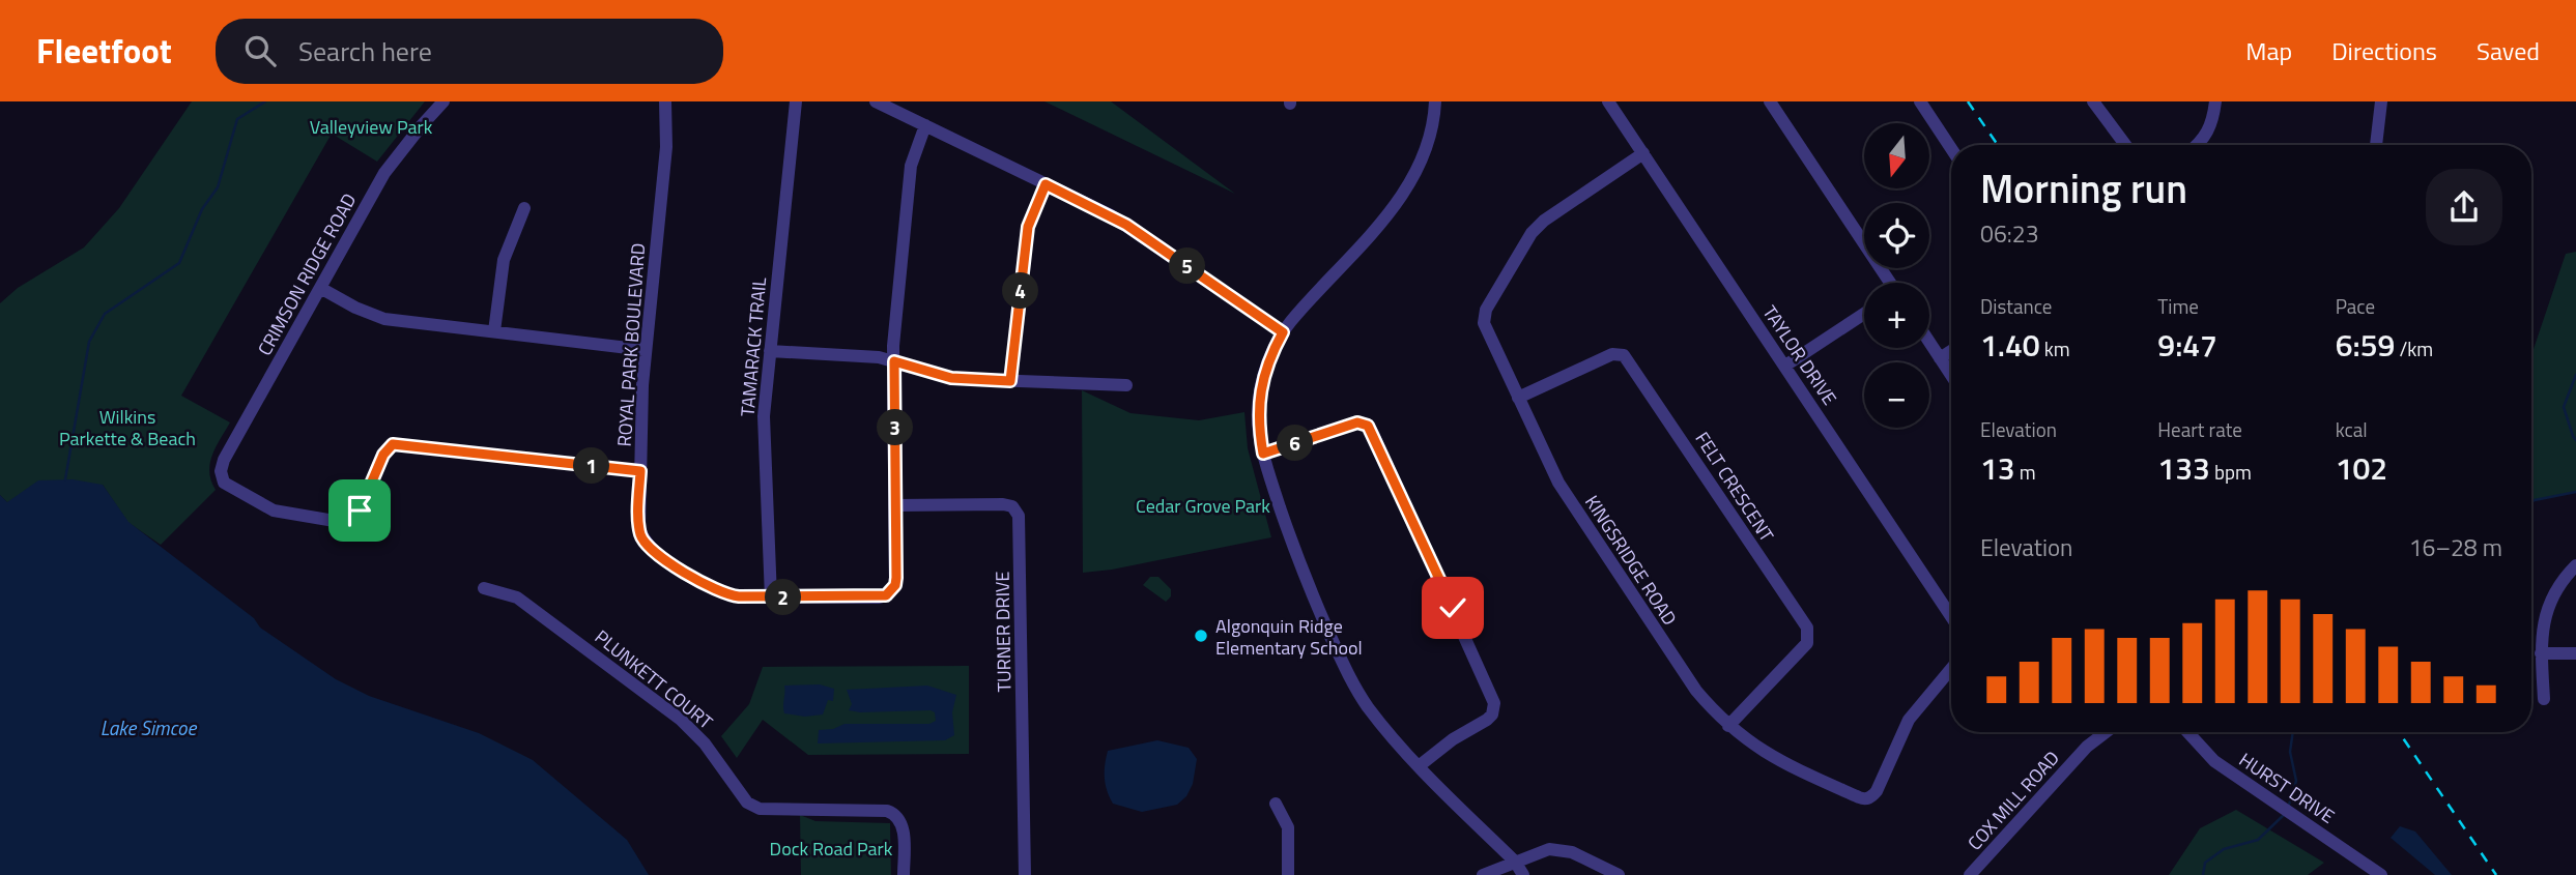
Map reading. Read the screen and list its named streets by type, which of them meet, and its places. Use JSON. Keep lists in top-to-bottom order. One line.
{"streets":{"street":["CRIMSON RIDGE ROAD","ROYAL PARK BOULEVARD","TAMARACK TRAIL","TAYLOR DRIVE","FELT CRESCENT","KINGSRIDGE ROAD","TURNER DRIVE","PLUNKETT COURT","HURST DRIVE","COX MILL ROAD"]},"crossings":[["CRIMSON RIDGE ROAD","ROYAL PARK BOULEVARD"],["ROYAL PARK BOULEVARD","TAMARACK TRAIL"],["ROYAL PARK BOULEVARD","TURNER DRIVE"],["TAYLOR DRIVE","KINGSRIDGE ROAD"],["FELT CRESCENT","KINGSRIDGE ROAD"]],"water":["Lake Simcoe"],"parks":["Valleyview Park","Wilkins Parkette & Beach","Cedar Grove Park","Dock Road Park"],"places":["Algonquin Ridge Elementary School"],"north":"bottom","page":{"header":"Fleetfoot","search":"Search here","nav":["Map","Directions","Saved"],"map_buttons":["+","−"],"heading":["Morning run","06:23"],"pins":["5","4","3","6","1","2"],"stats":[["Distance","1.40 km"],["Time","9:47"],["Pace","6:59 /km"],["Elevation","13 m"],["Heart rate","133 bpm"],["kcal","102"]],"chart":["Elevation","16–28 m"]}}
